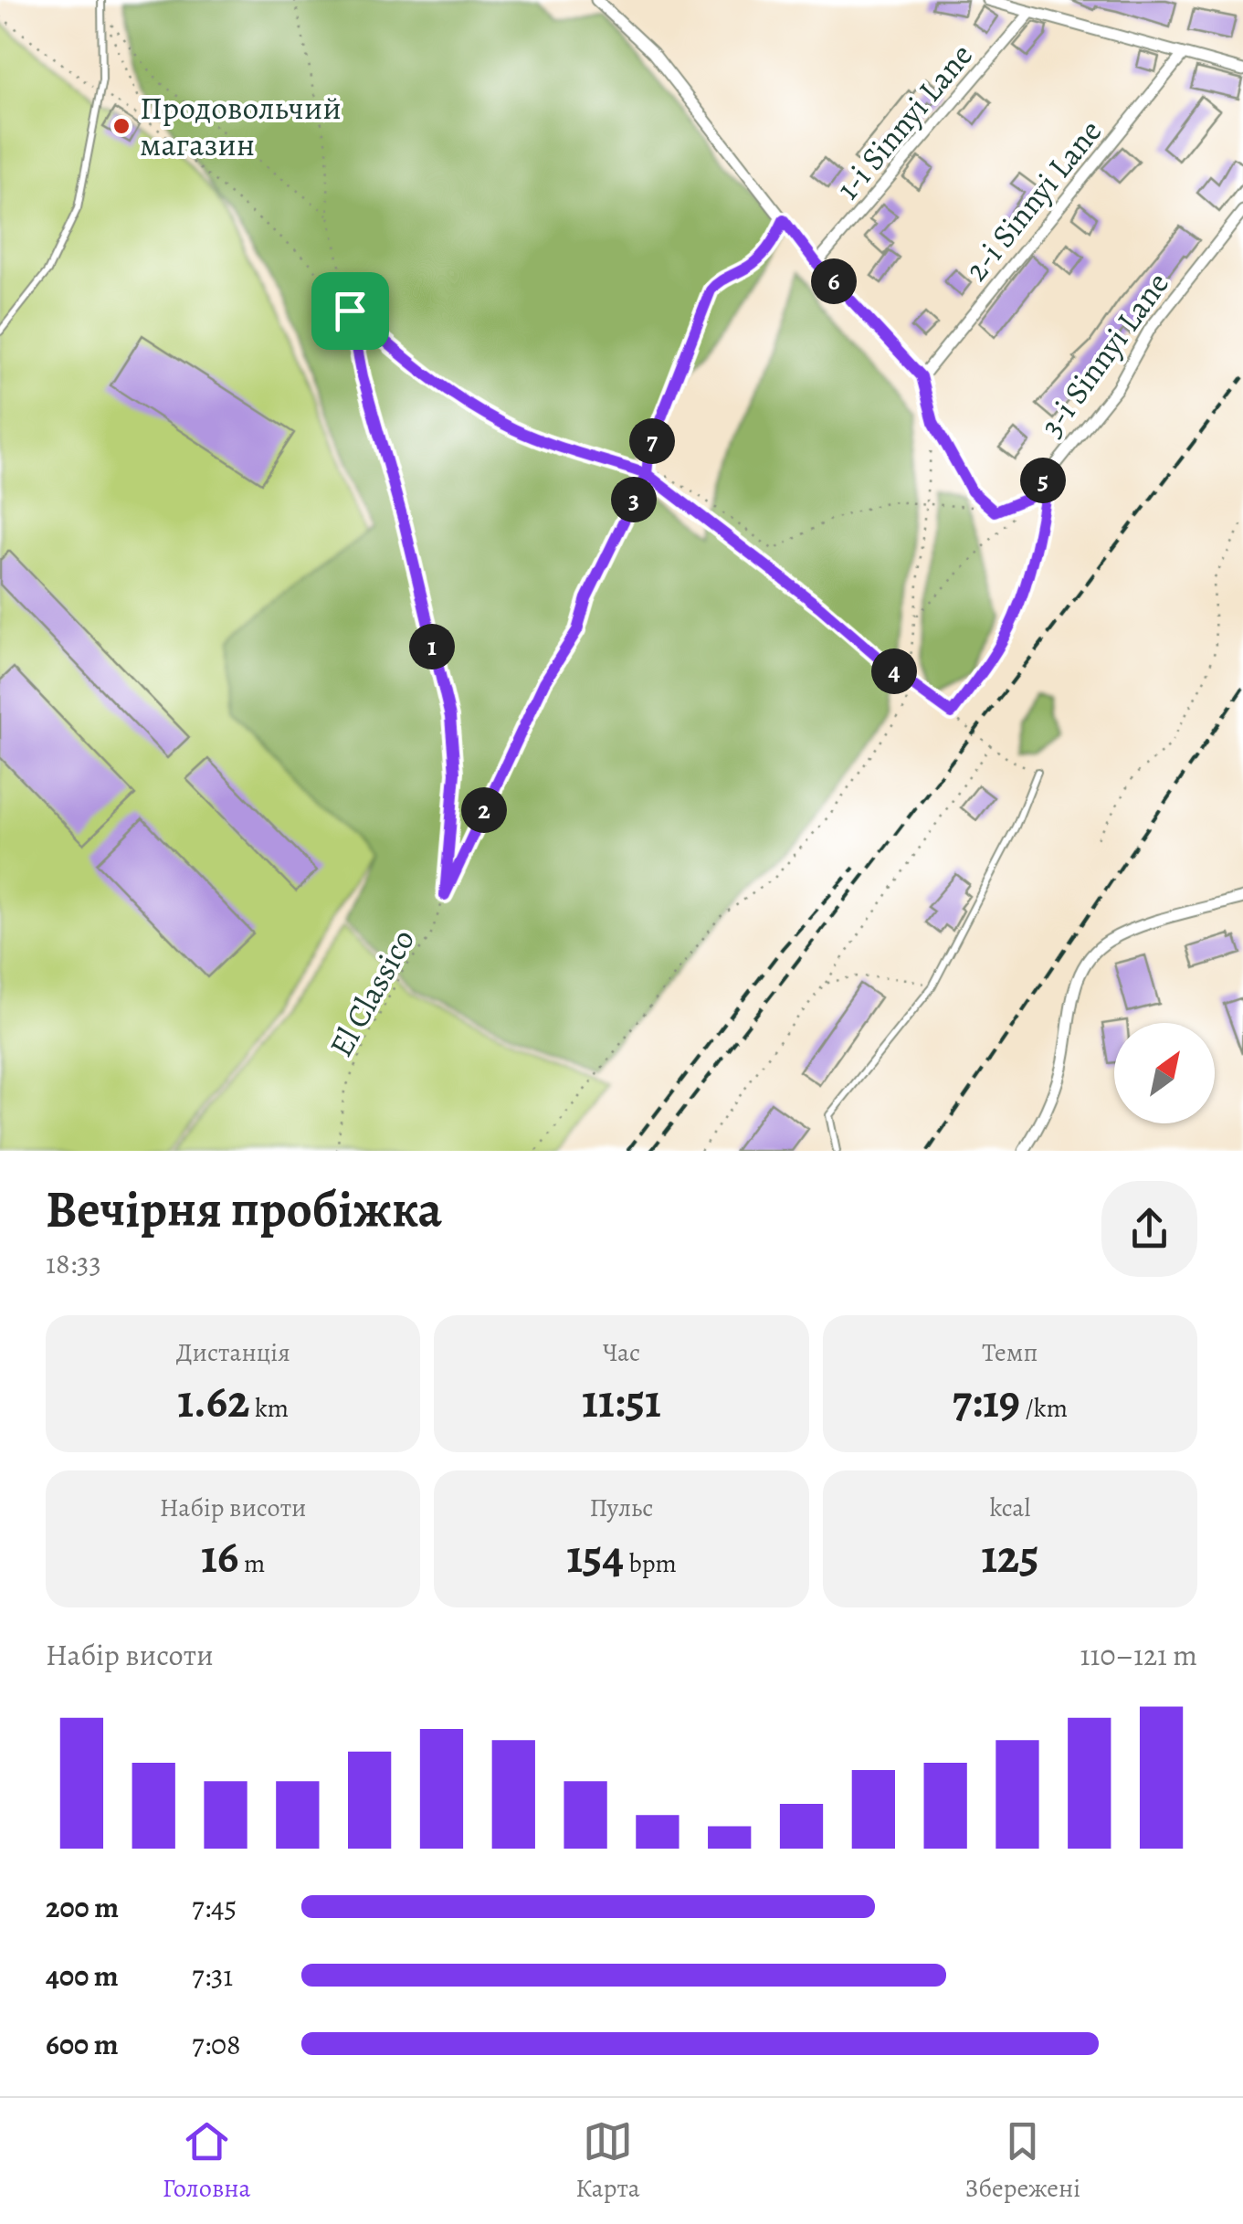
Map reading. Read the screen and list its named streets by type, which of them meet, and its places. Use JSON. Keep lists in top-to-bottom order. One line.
{"streets":{"street":["1-i Sinnyi Lane","2-i Sinnyi Lane","3-i Sinnyi Lane"],"path":["El Classico"]},"places":["Продовольчий магазин"],"north":"top right","page":{"pins":["6","7","5","3","1","4","2"],"heading":["Вечірня пробіжка","18:33"],"stats":[["Дистанція","1.62 km"],["Час","11:51"],["Темп","7:19 /km"],["Набір висоти","16 m"],["Пульс","154 bpm"],["kcal","125"]],"chart":["Набір висоти","110–121 m"],"list":[{"name":"200 m","note":"7:45"},{"name":"400 m","note":"7:31"},{"name":"600 m","note":"7:08"}],"tabs":["Головна","Карта","Збережені"]}}
